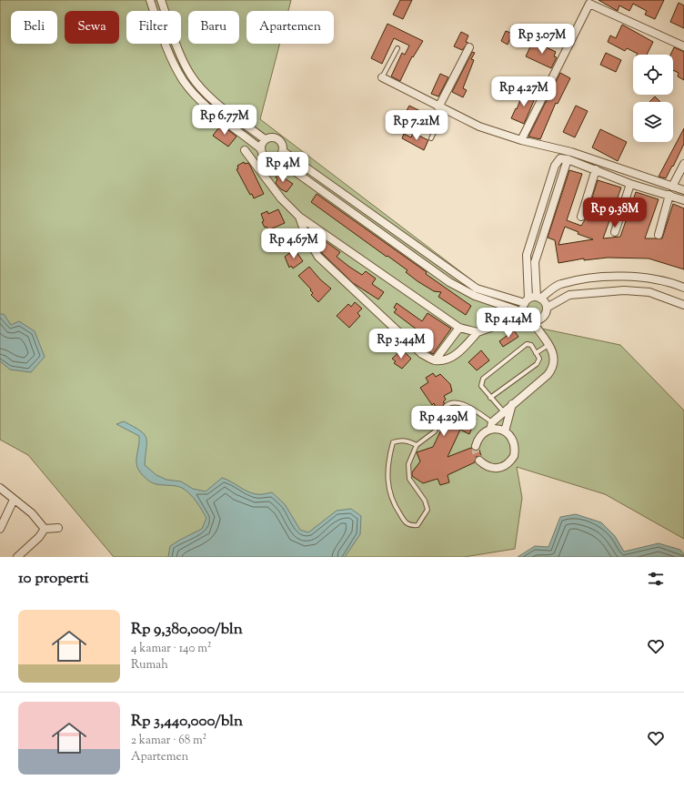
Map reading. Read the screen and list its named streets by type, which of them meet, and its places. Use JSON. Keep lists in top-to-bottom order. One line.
{"page":{"chip":["Beli","Sewa","Filter","Baru","Apartemen"],"price":["Rp 3.07M","Rp 4.27M","Rp 6.77M","Rp 7.21M","Rp 4M","Rp 9.38M","Rp 4.67M","Rp 4.14M","Rp 3.44M","Rp 4.29M"],"heading":"10 properti","list":[{"name":"Rp 9,380,000/bln","note":"4 kamar · 140 m² · Rumah"},{"name":"Rp 3,440,000/bln","note":"2 kamar · 68 m² · Apartemen"}]}}
